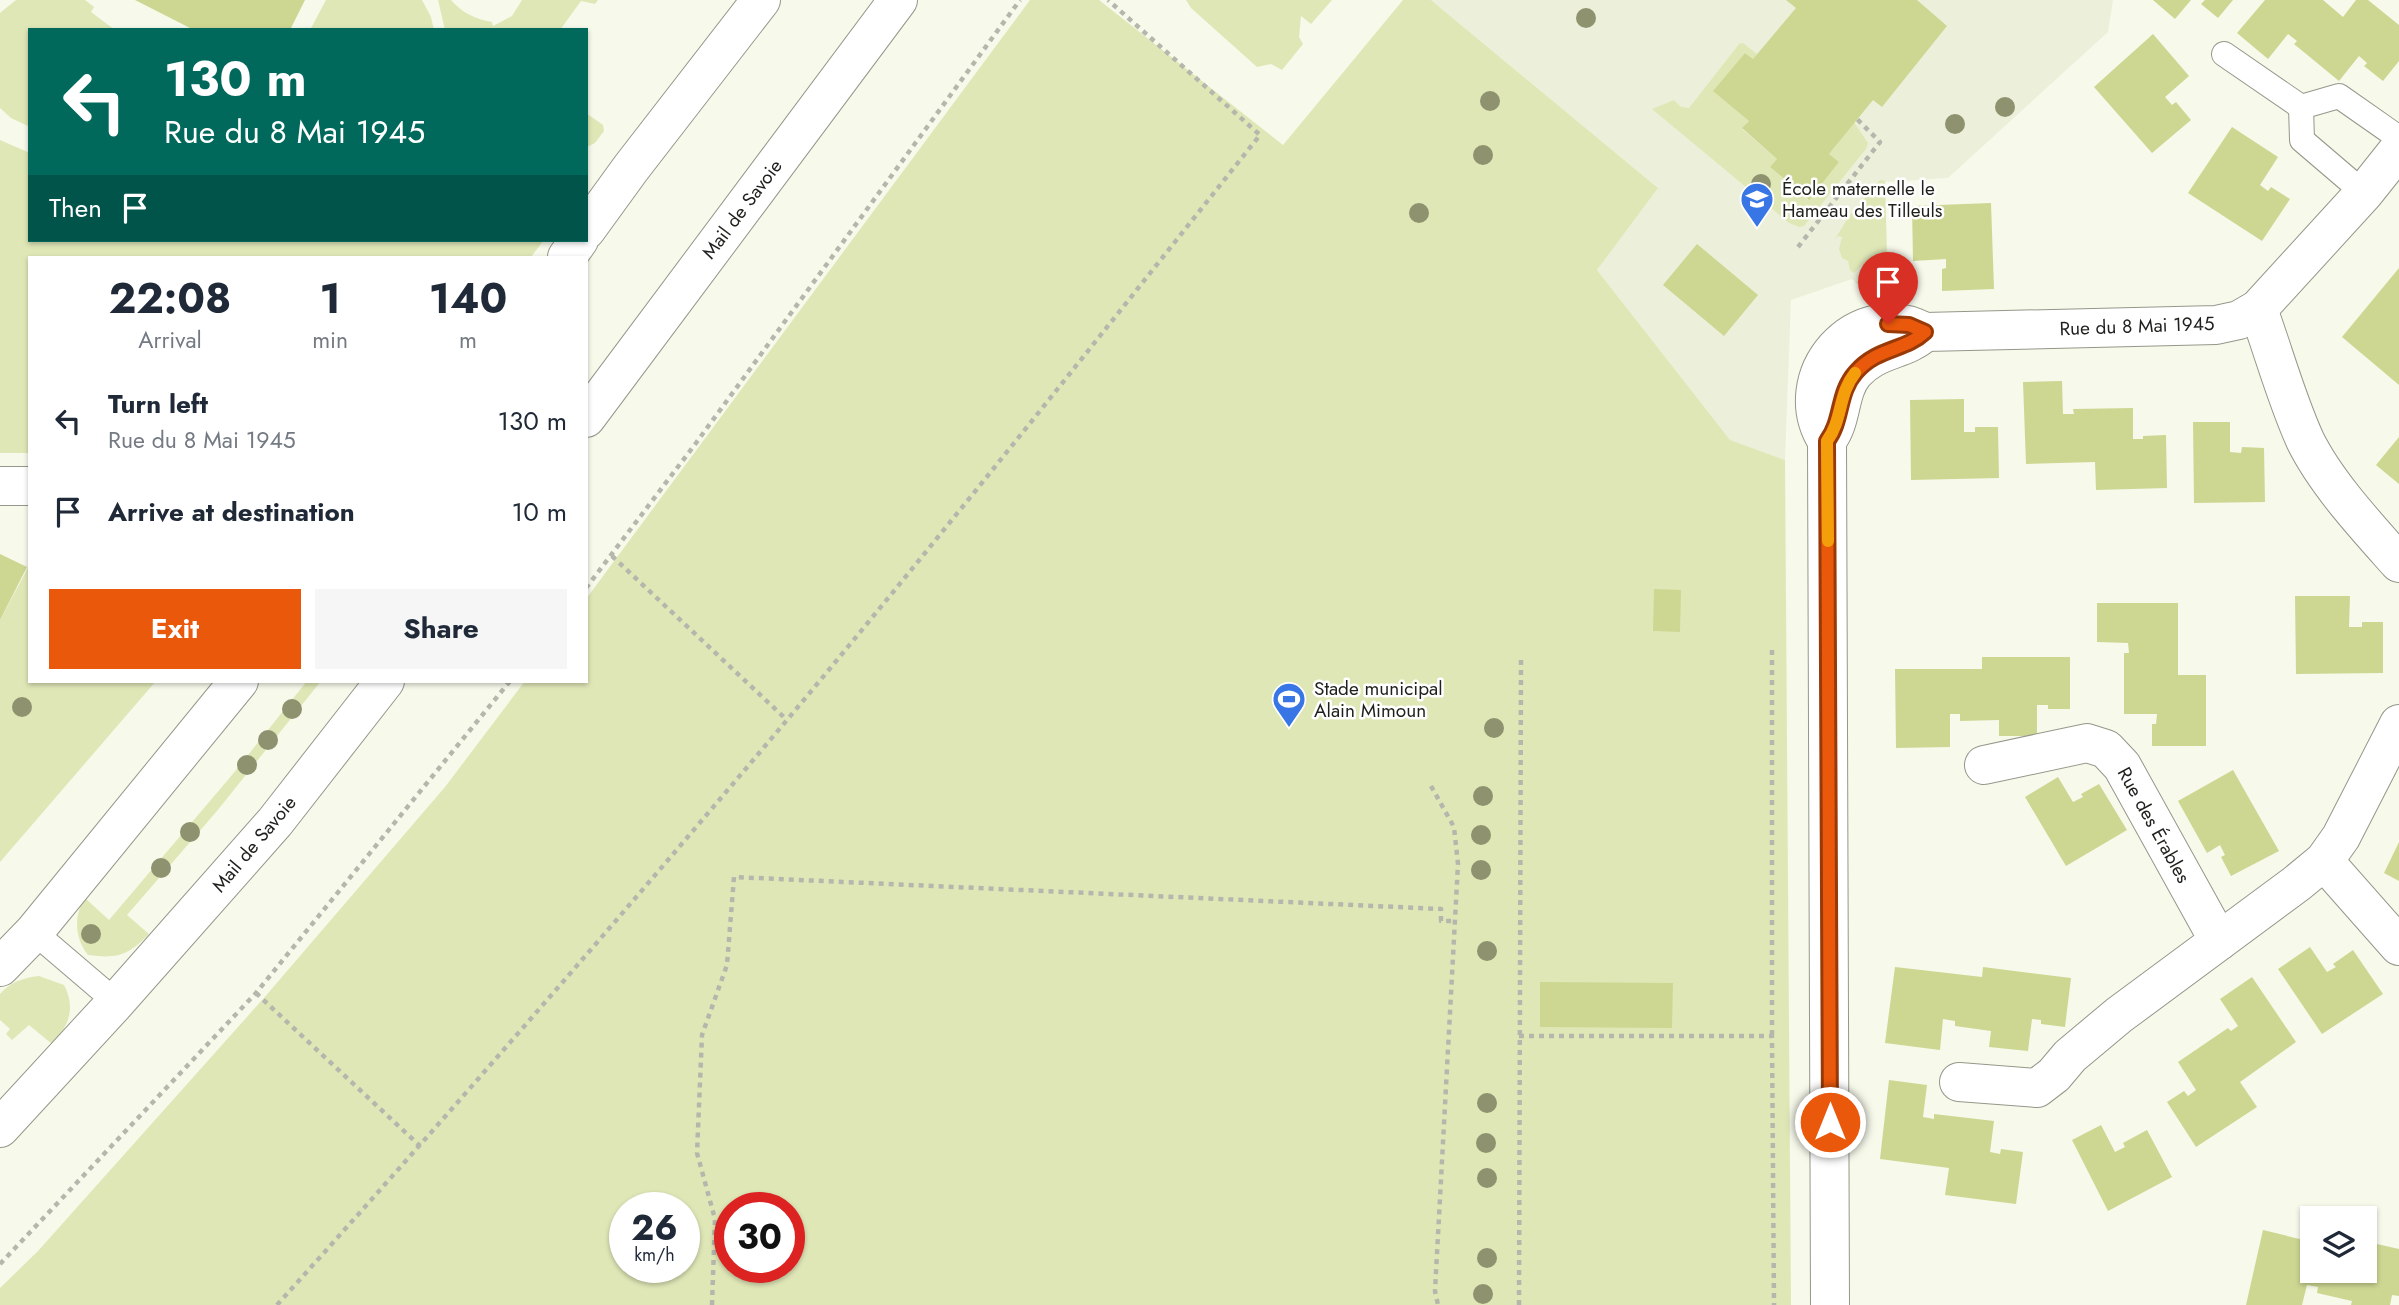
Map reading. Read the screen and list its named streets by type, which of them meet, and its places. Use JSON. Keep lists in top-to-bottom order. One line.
{"streets":{"street":["Mail de Savoie","Rue du 8 Mai 1945","Rue des Érables"]},"places":{"school or university":["École maternelle le Hameau des Tilleuls"],"sports":["Stade municipal Alain Mimoun"]},"page":{"turn":["130 m","Rue du 8 Mai 1945"],"then":"Then","eta":["22:08","Arrival","1","min","140","m"],"list":[{"name":"Turn left","note":"Rue du 8 Mai 1945","value":"130 m"},{"name":"Arrive at destination","value":"10 m"}],"buttons":["Exit","Share"],"speed":"26 km/h","limit":"30"}}
